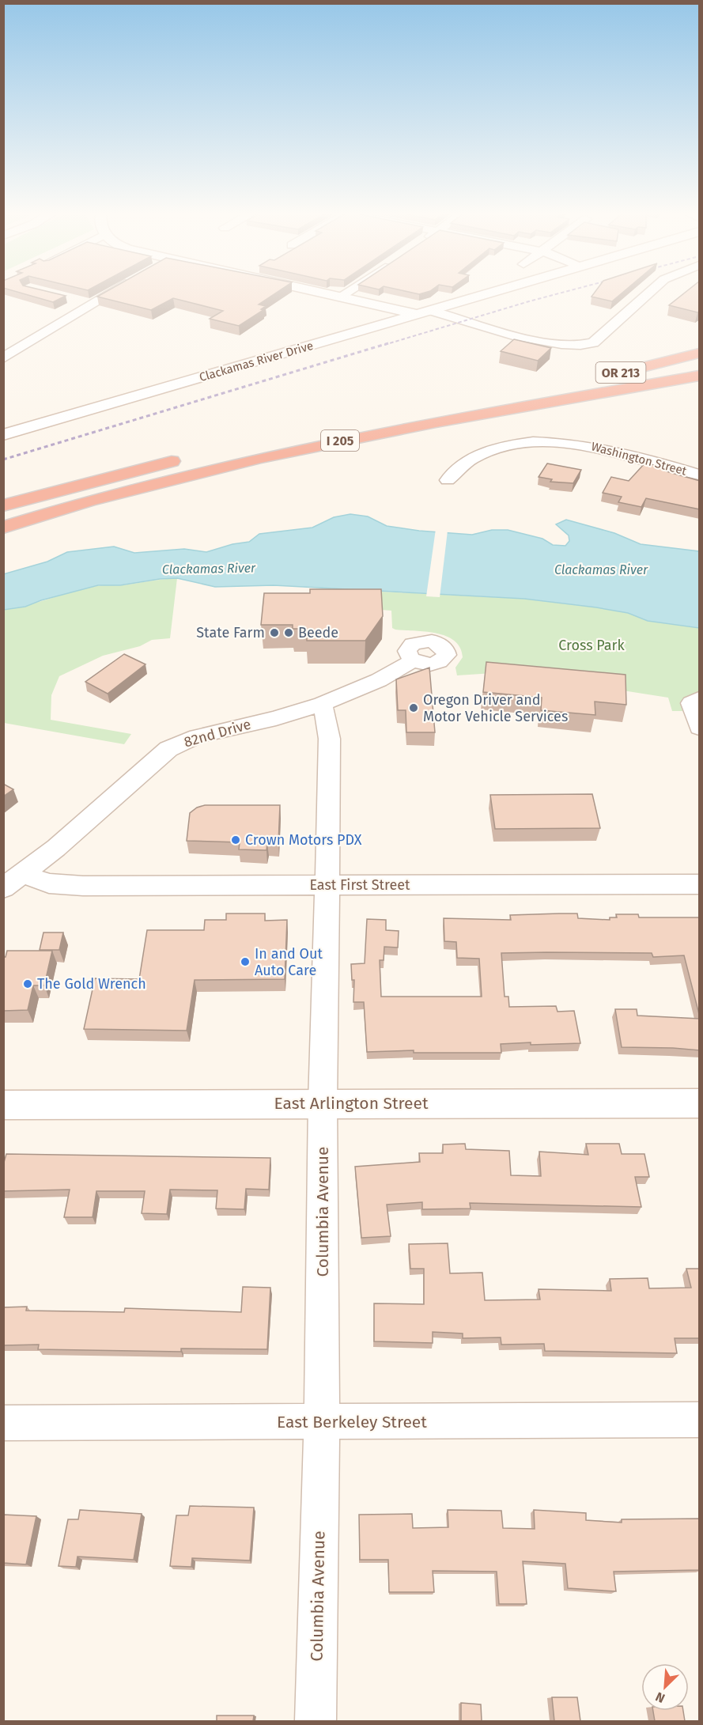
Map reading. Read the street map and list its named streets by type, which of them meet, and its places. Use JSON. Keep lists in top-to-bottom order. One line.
{"streets":{"highway":["OR 213","I 205"],"main road":["Clackamas River Drive","East Arlington Street"],"street":["Washington Street","82nd Drive","East First Street","Columbia Avenue","East Berkeley Street"]},"crossings":[["OR 213","I 205"],["82nd Drive","East First Street"],["82nd Drive","Columbia Avenue"],["East First Street","Columbia Avenue"],["East Arlington Street","Columbia Avenue"],["Columbia Avenue","East Berkeley Street"]],"water":["Clackamas River"],"parks":["Cross Park"],"places":["State Farm","Beede","Oregon Driver and Motor Vehicle Services","Crown Motors PDX","In and Out Auto Care","The Gold Wrench"],"north":"bottom left"}
